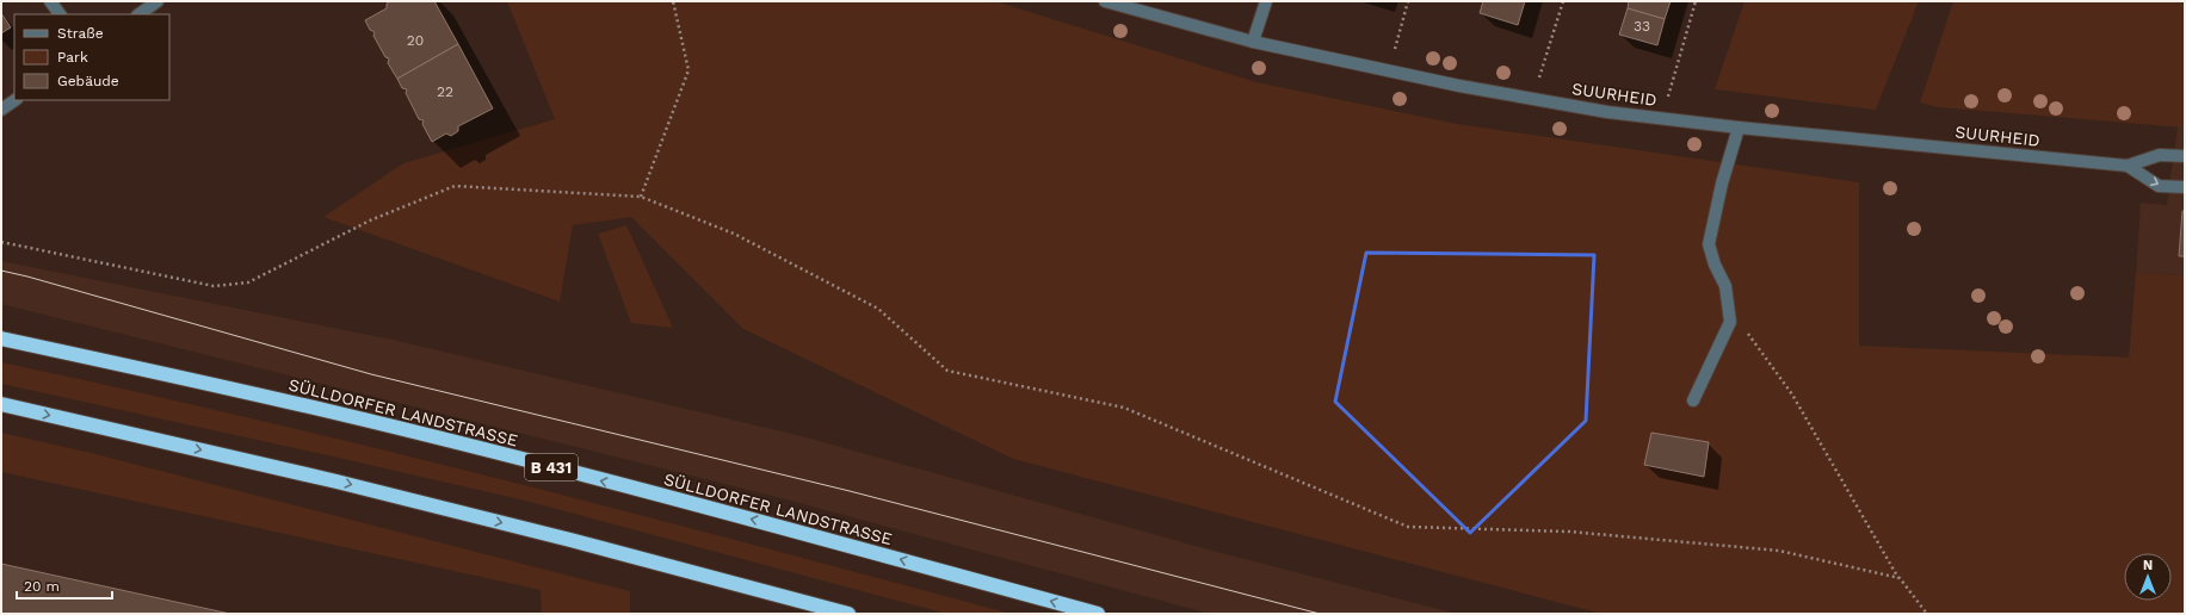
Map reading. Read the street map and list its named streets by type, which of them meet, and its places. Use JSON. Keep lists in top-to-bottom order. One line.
{"streets":{"highway":["SÜLLDORFER LANDSTRASSE","B 431"],"street":["SUURHEID"]},"house_numbers":["33","20","22"],"legend":["Straße","Park","Gebäude"],"scale_bar":"20 m","north":"top"}
